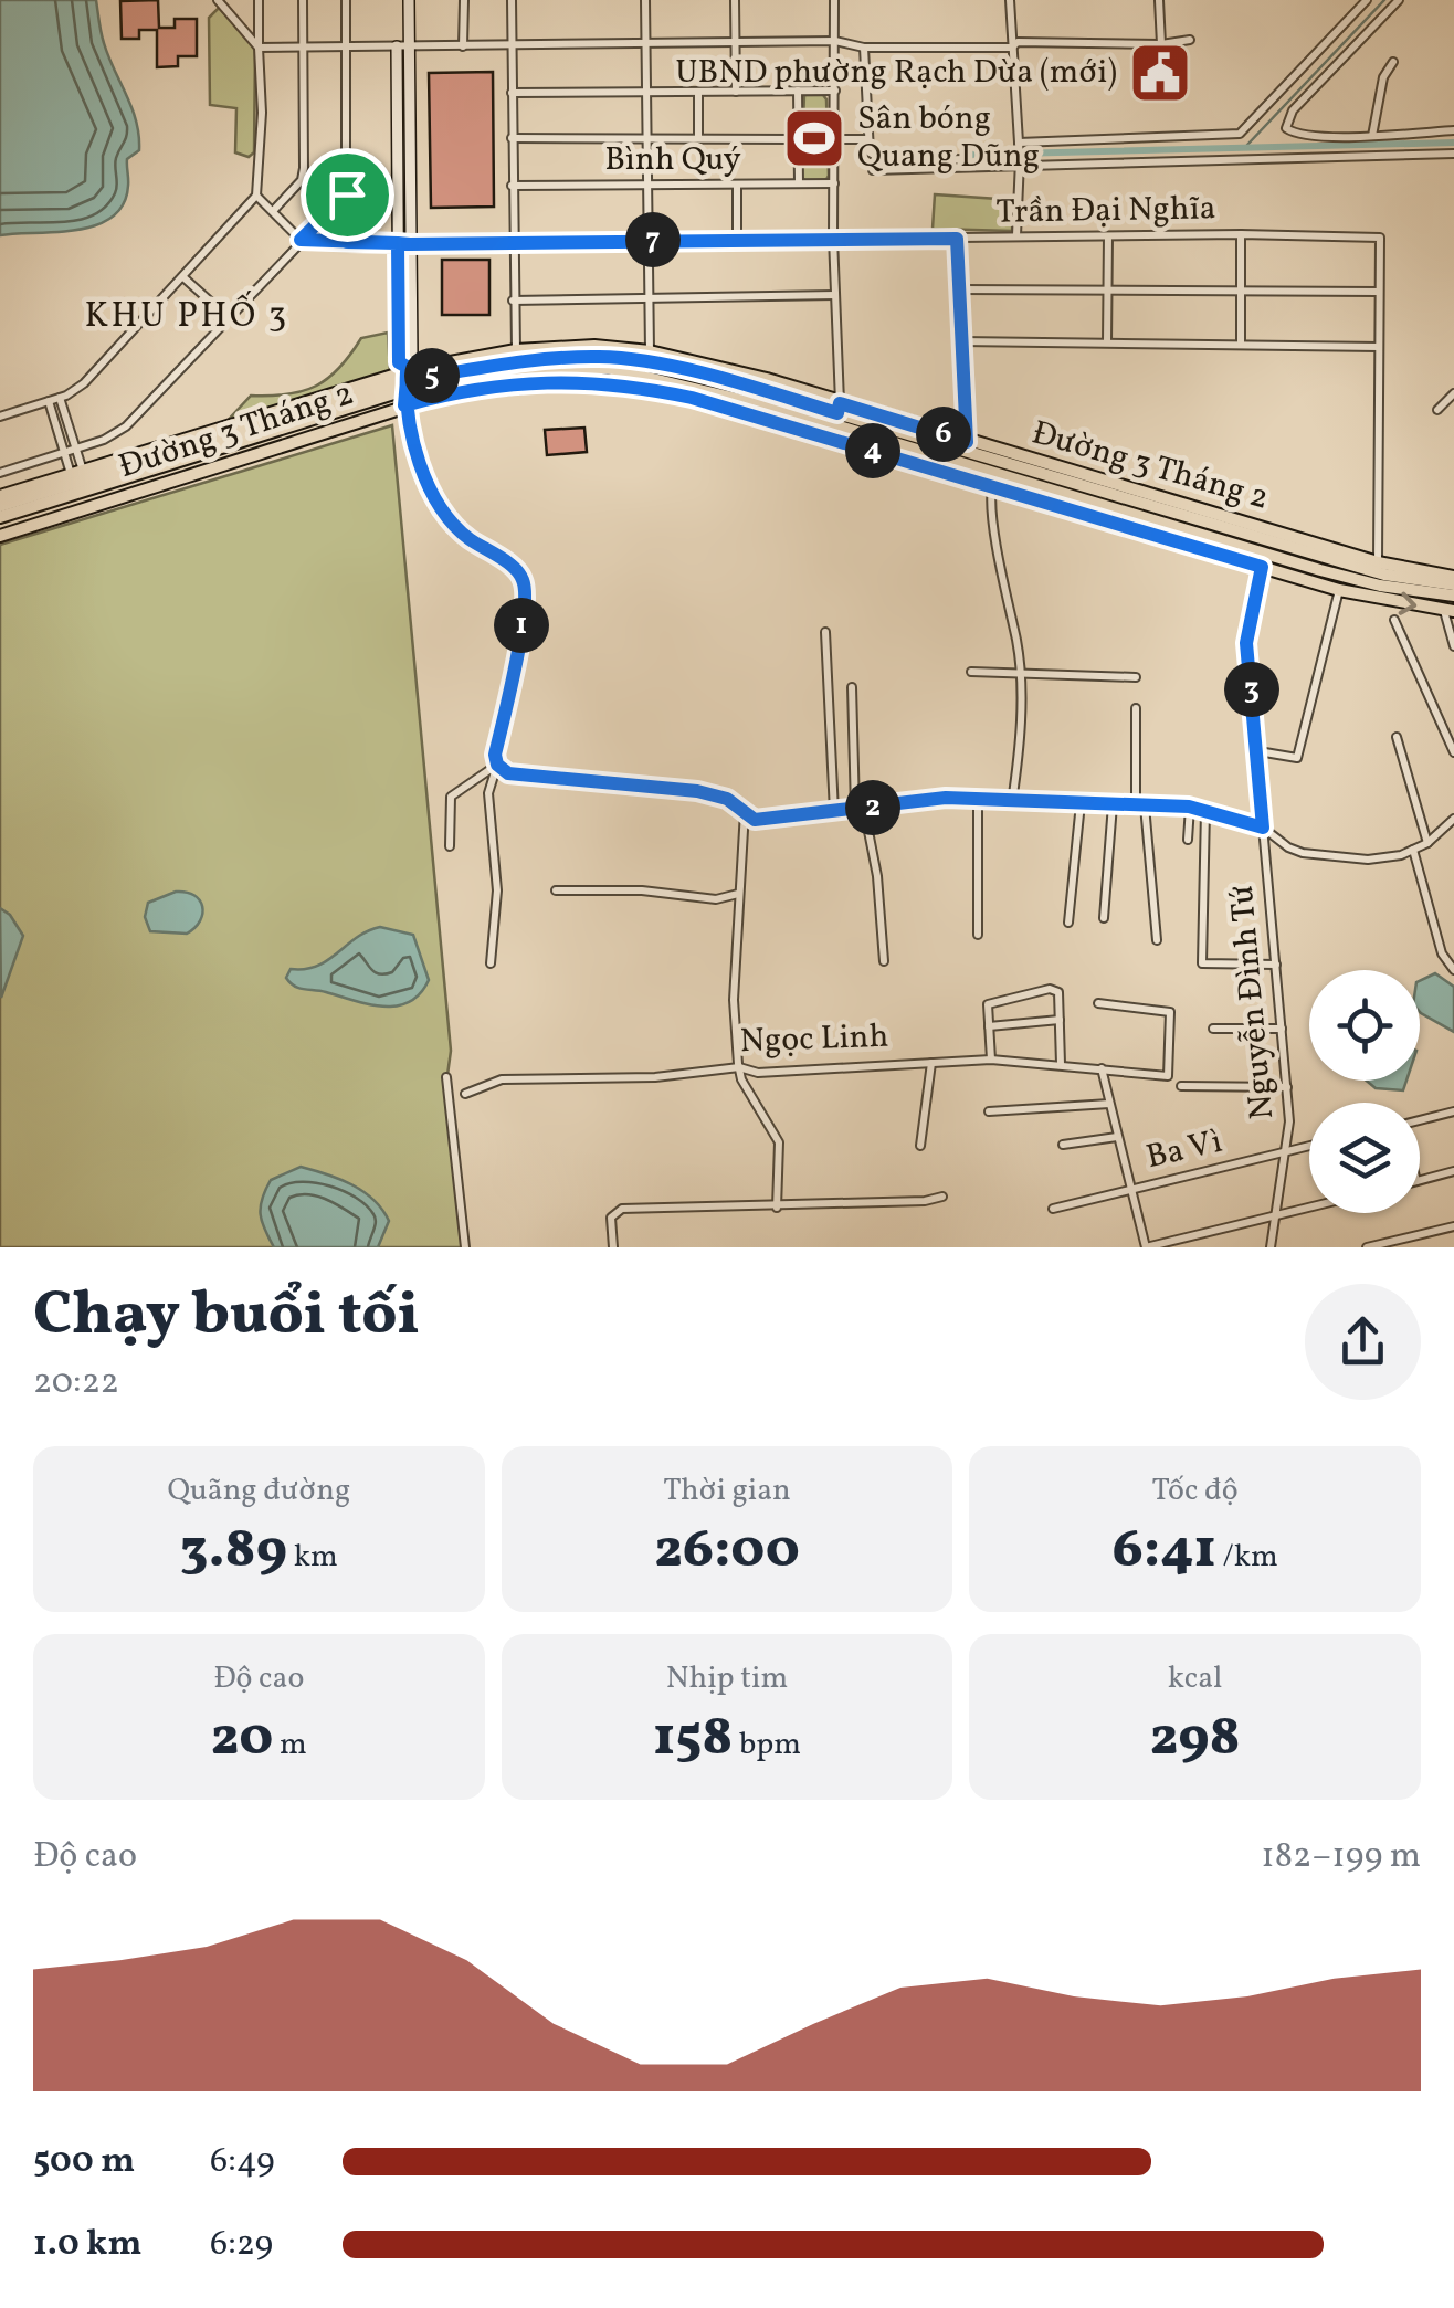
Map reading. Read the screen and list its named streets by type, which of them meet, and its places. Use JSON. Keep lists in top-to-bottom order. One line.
{"streets":{"main road":["Đường 3 Tháng 2"],"street":["Bình Quý","Trần Đại Nghĩa","Nguyễn Đình Tứ","Ngọc Linh","Ba Vì"]},"crossings":[["Đường 3 Tháng 2","Nguyễn Đình Tứ"],["Nguyễn Đình Tứ","Ba Vì"]],"districts":["KHU PHỐ 3"],"places":{"public building":["UBND phường Rạch Dừa (mới)"],"sports":["Sân bóng Quang Dũng"]},"page":{"pins":["7","5","6","4","1","3","2"],"heading":["Chạy buổi tối","20:22"],"stats":[["Quãng đường","3.89 km"],["Thời gian","26:00"],["Tốc độ","6:41 /km"],["Độ cao","20 m"],["Nhịp tim","158 bpm"],["kcal","298"]],"chart":["Độ cao","182–199 m"],"list":[{"name":"500 m","note":"6:49"},{"name":"1.0 km","note":"6:29"}]}}
